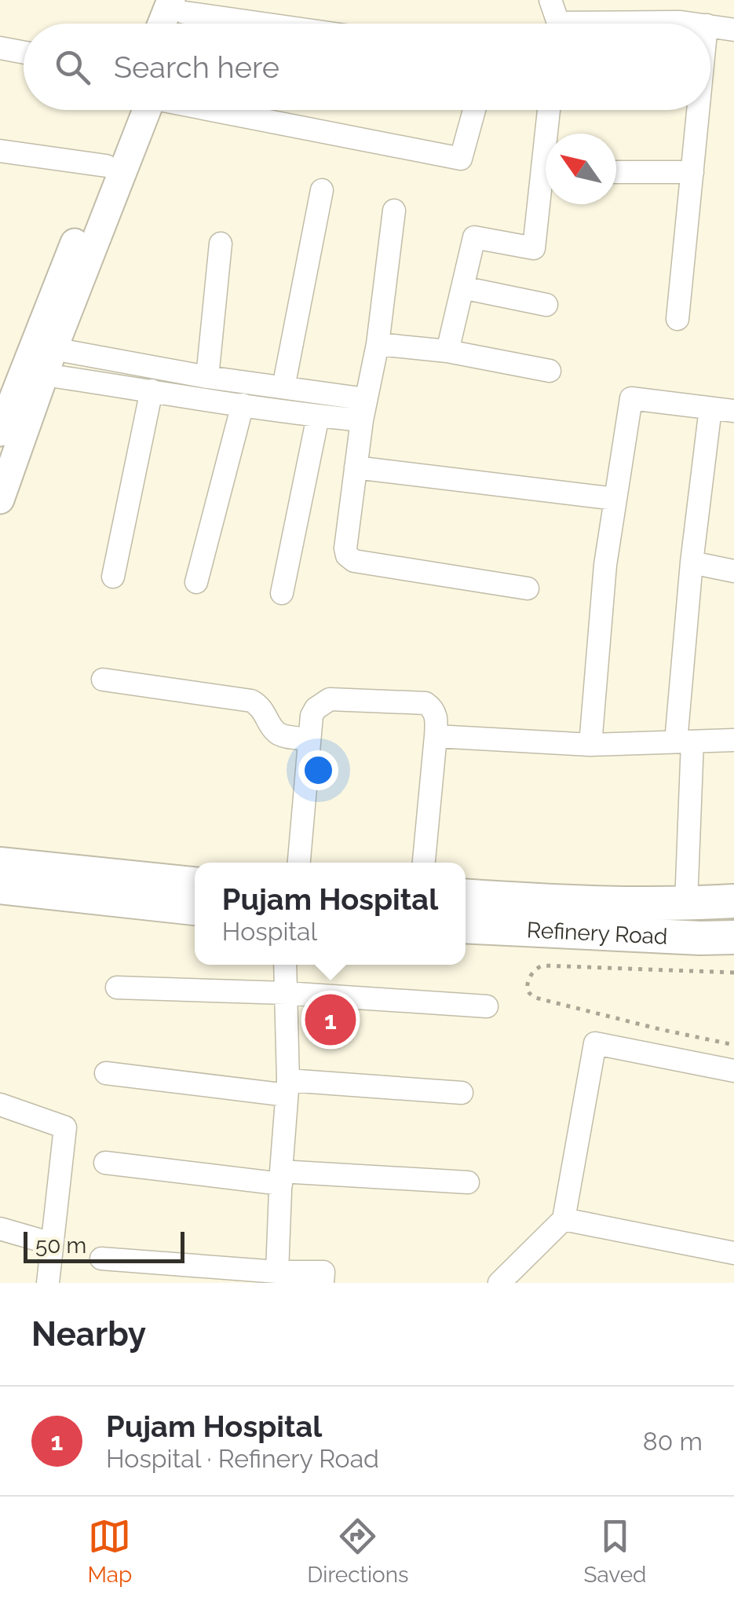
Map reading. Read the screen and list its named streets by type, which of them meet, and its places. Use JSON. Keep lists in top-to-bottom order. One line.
{"streets":{"main road":["Refinery Road"]},"scale_bar":"50 m","north":"top left","page":{"search":"Search here","popup":["Pujam Hospital","Hospital"],"pins":"1","scale":"50 m","heading":"Nearby","list":[{"mark":"1","name":"Pujam Hospital","note":"Hospital · Refinery Road","value":"80 m"}],"nav":["Map","Directions","Saved"]}}
